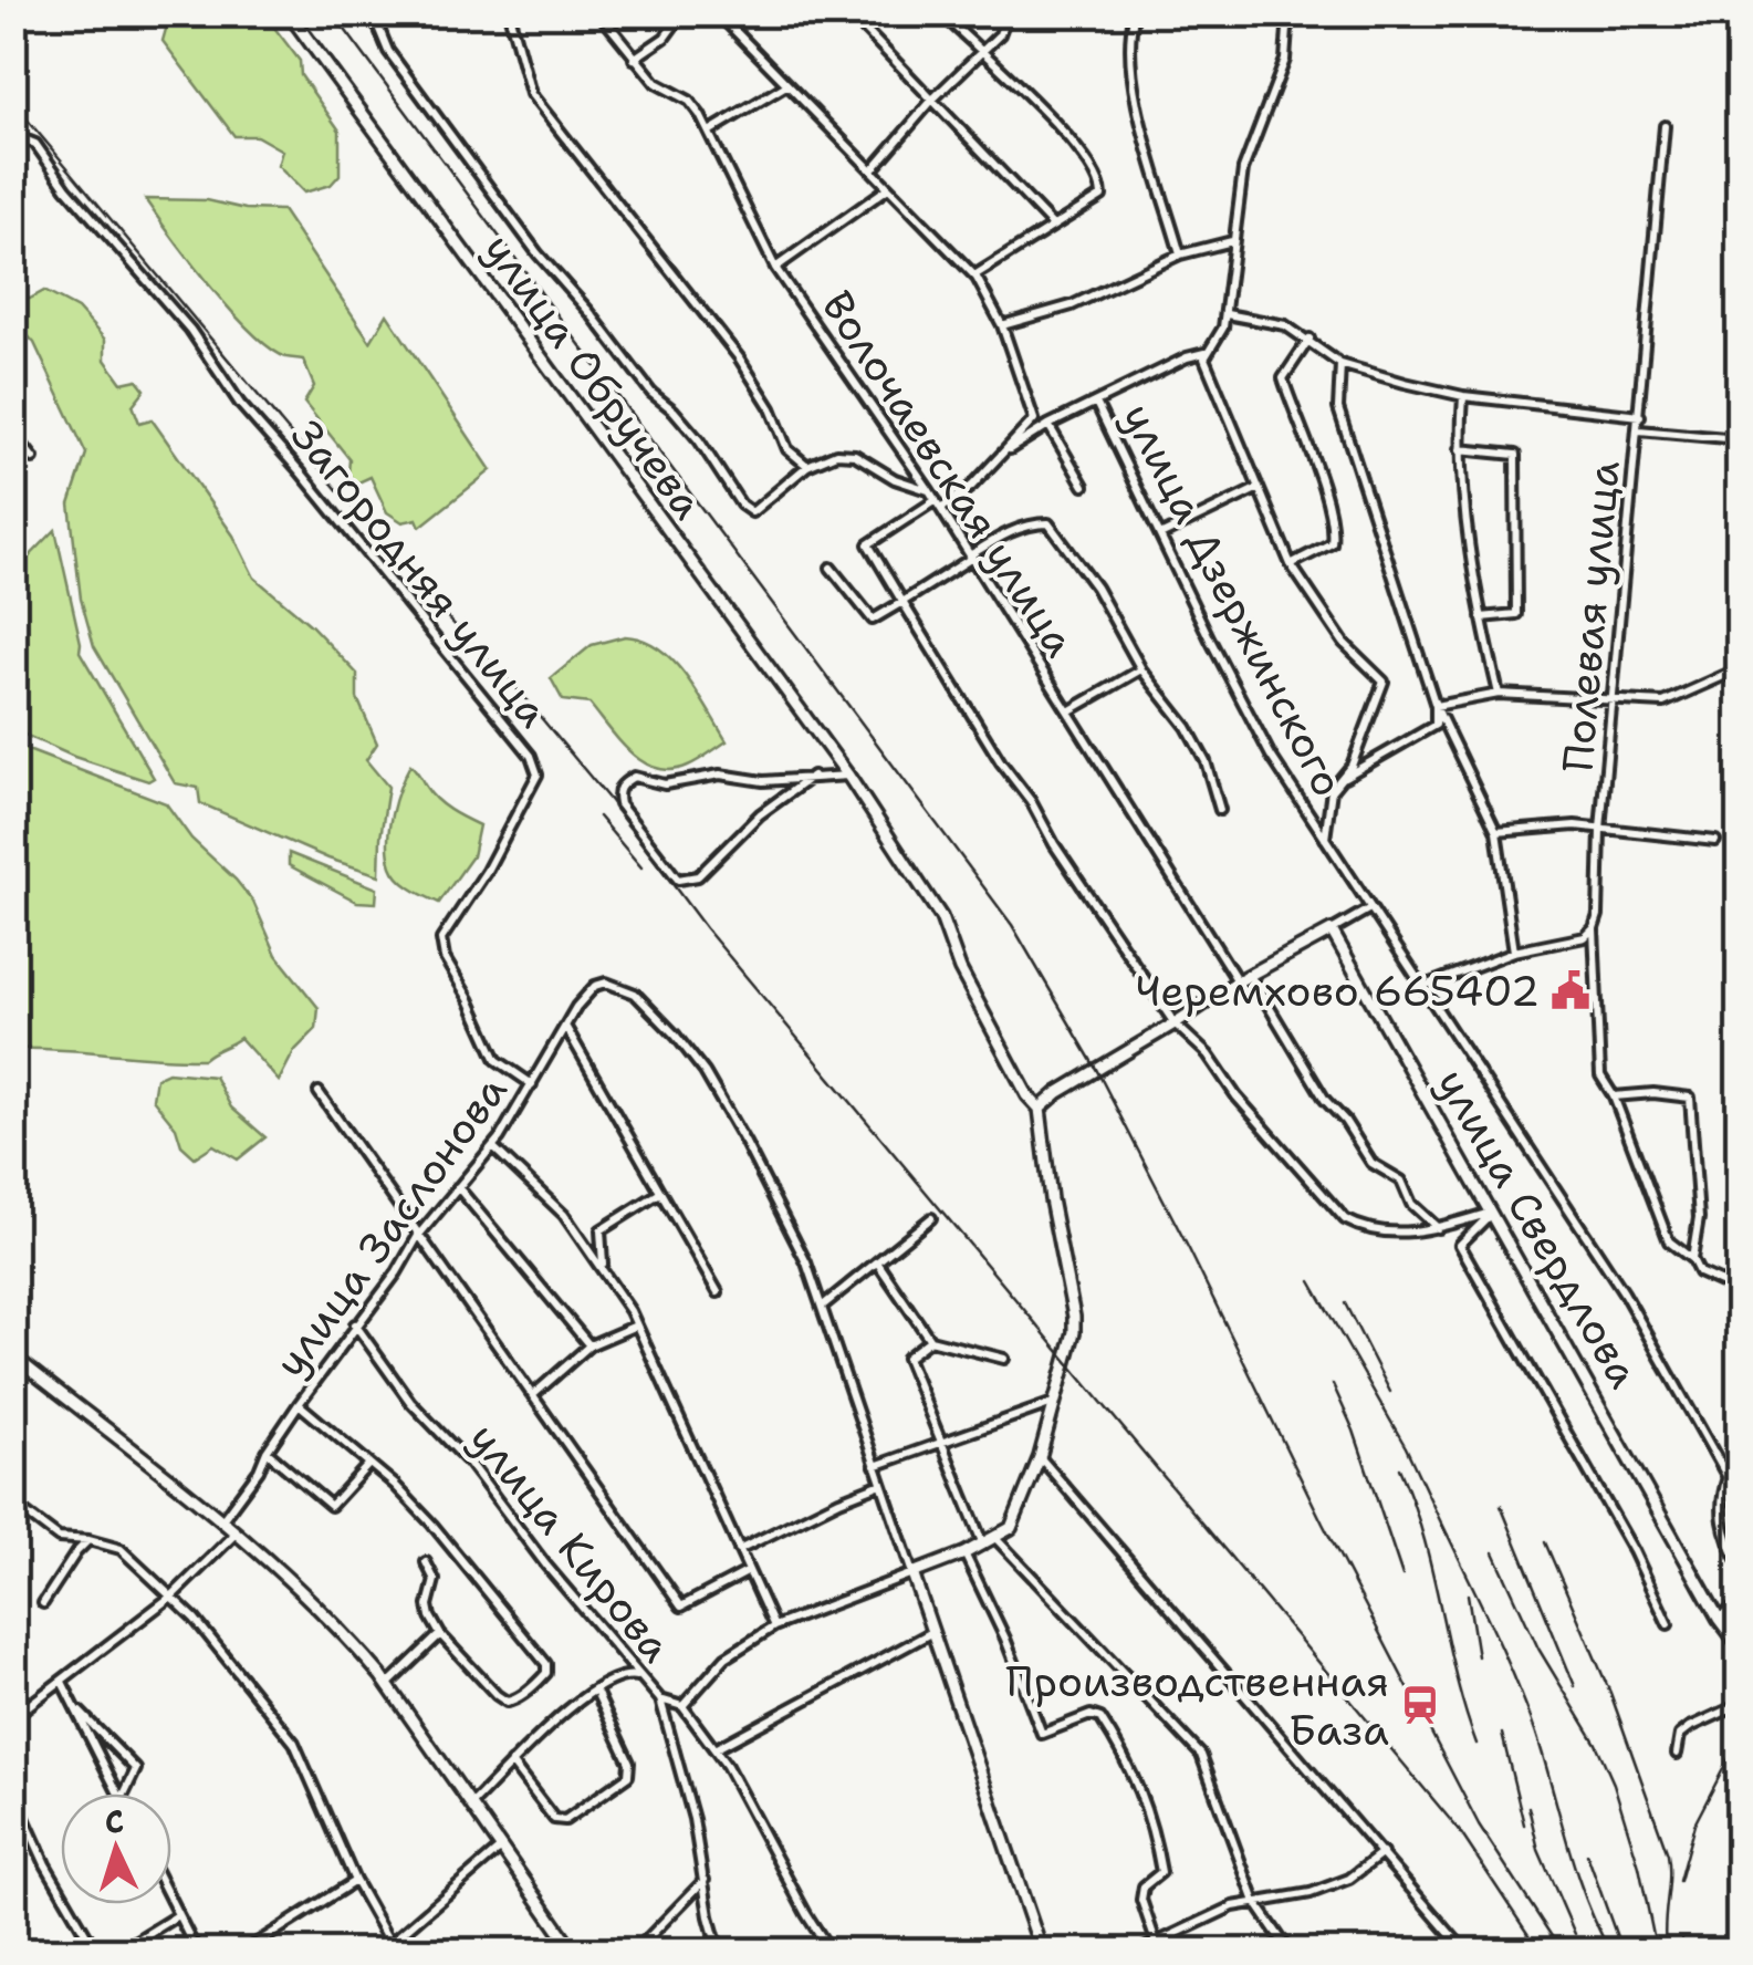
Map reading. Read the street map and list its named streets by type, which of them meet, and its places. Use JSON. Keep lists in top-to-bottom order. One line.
{"streets":{"street":["улица Обручева","Волочаевская улица","Загородняя улица","улица Дзержинского","Полевая улица","улица Заслонова","улица Свердлова","улица Кирова"]},"crossings":[["Загородняя улица","улица Заслонова"],["улица Заслонова","улица Кирова"]],"places":{"public building":["Черемхово 665402"],"station":["Производственная База"]},"north":"top"}
